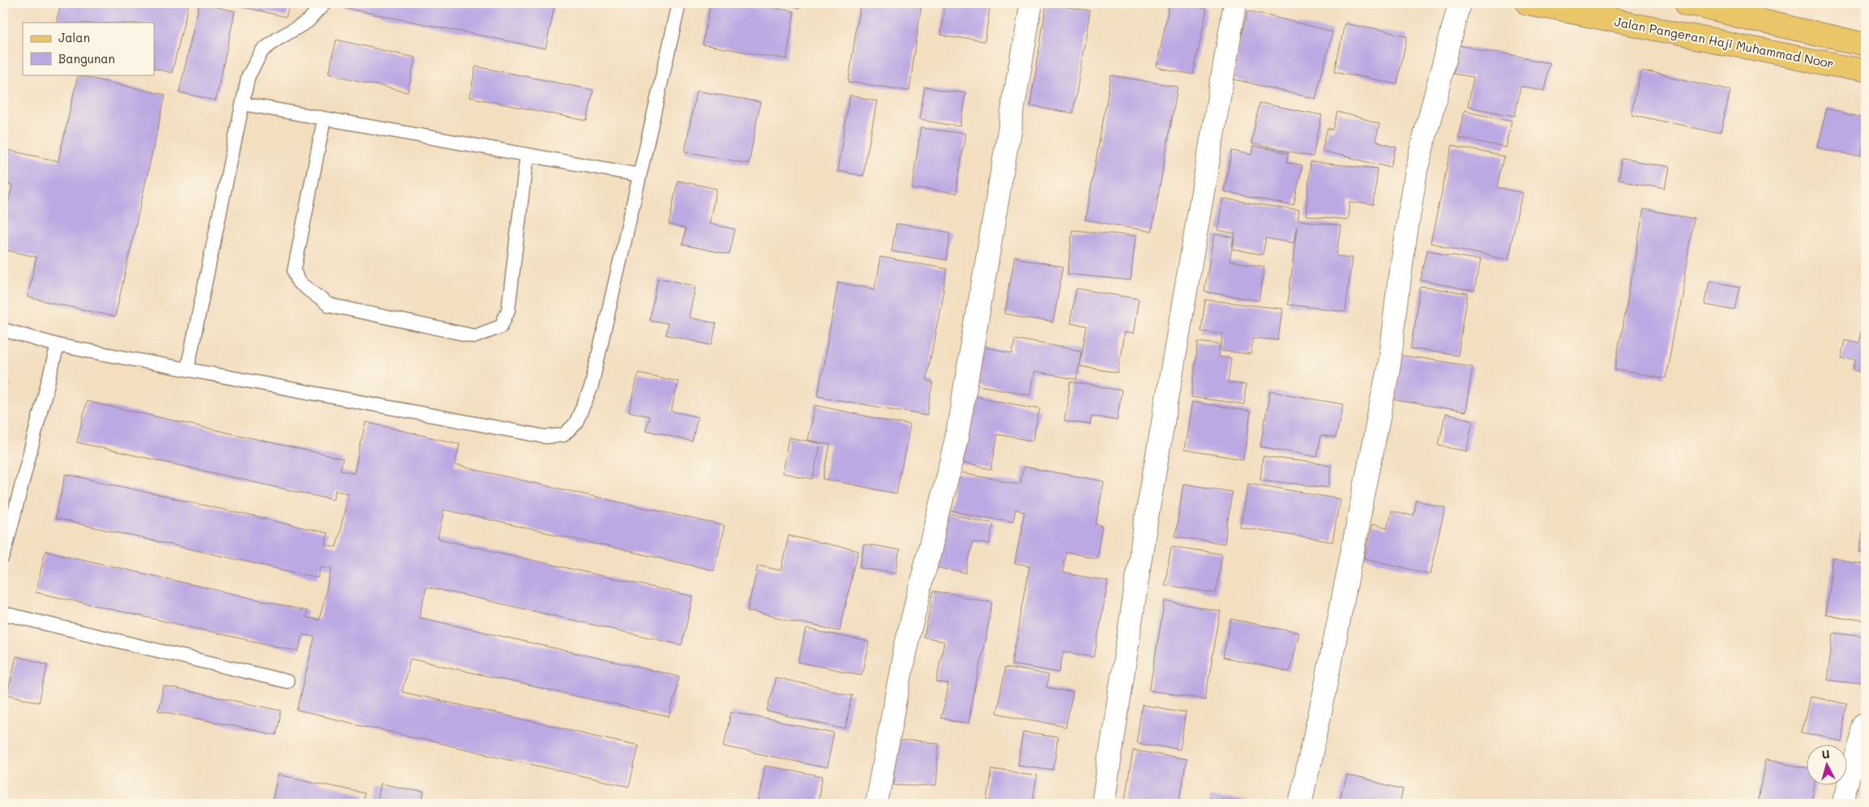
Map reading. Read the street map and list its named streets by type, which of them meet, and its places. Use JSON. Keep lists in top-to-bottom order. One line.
{"streets":{"main road":["Jalan Pangeran Haji Muhammad Noor"]},"legend":["Jalan","Bangunan"],"north":"top"}
